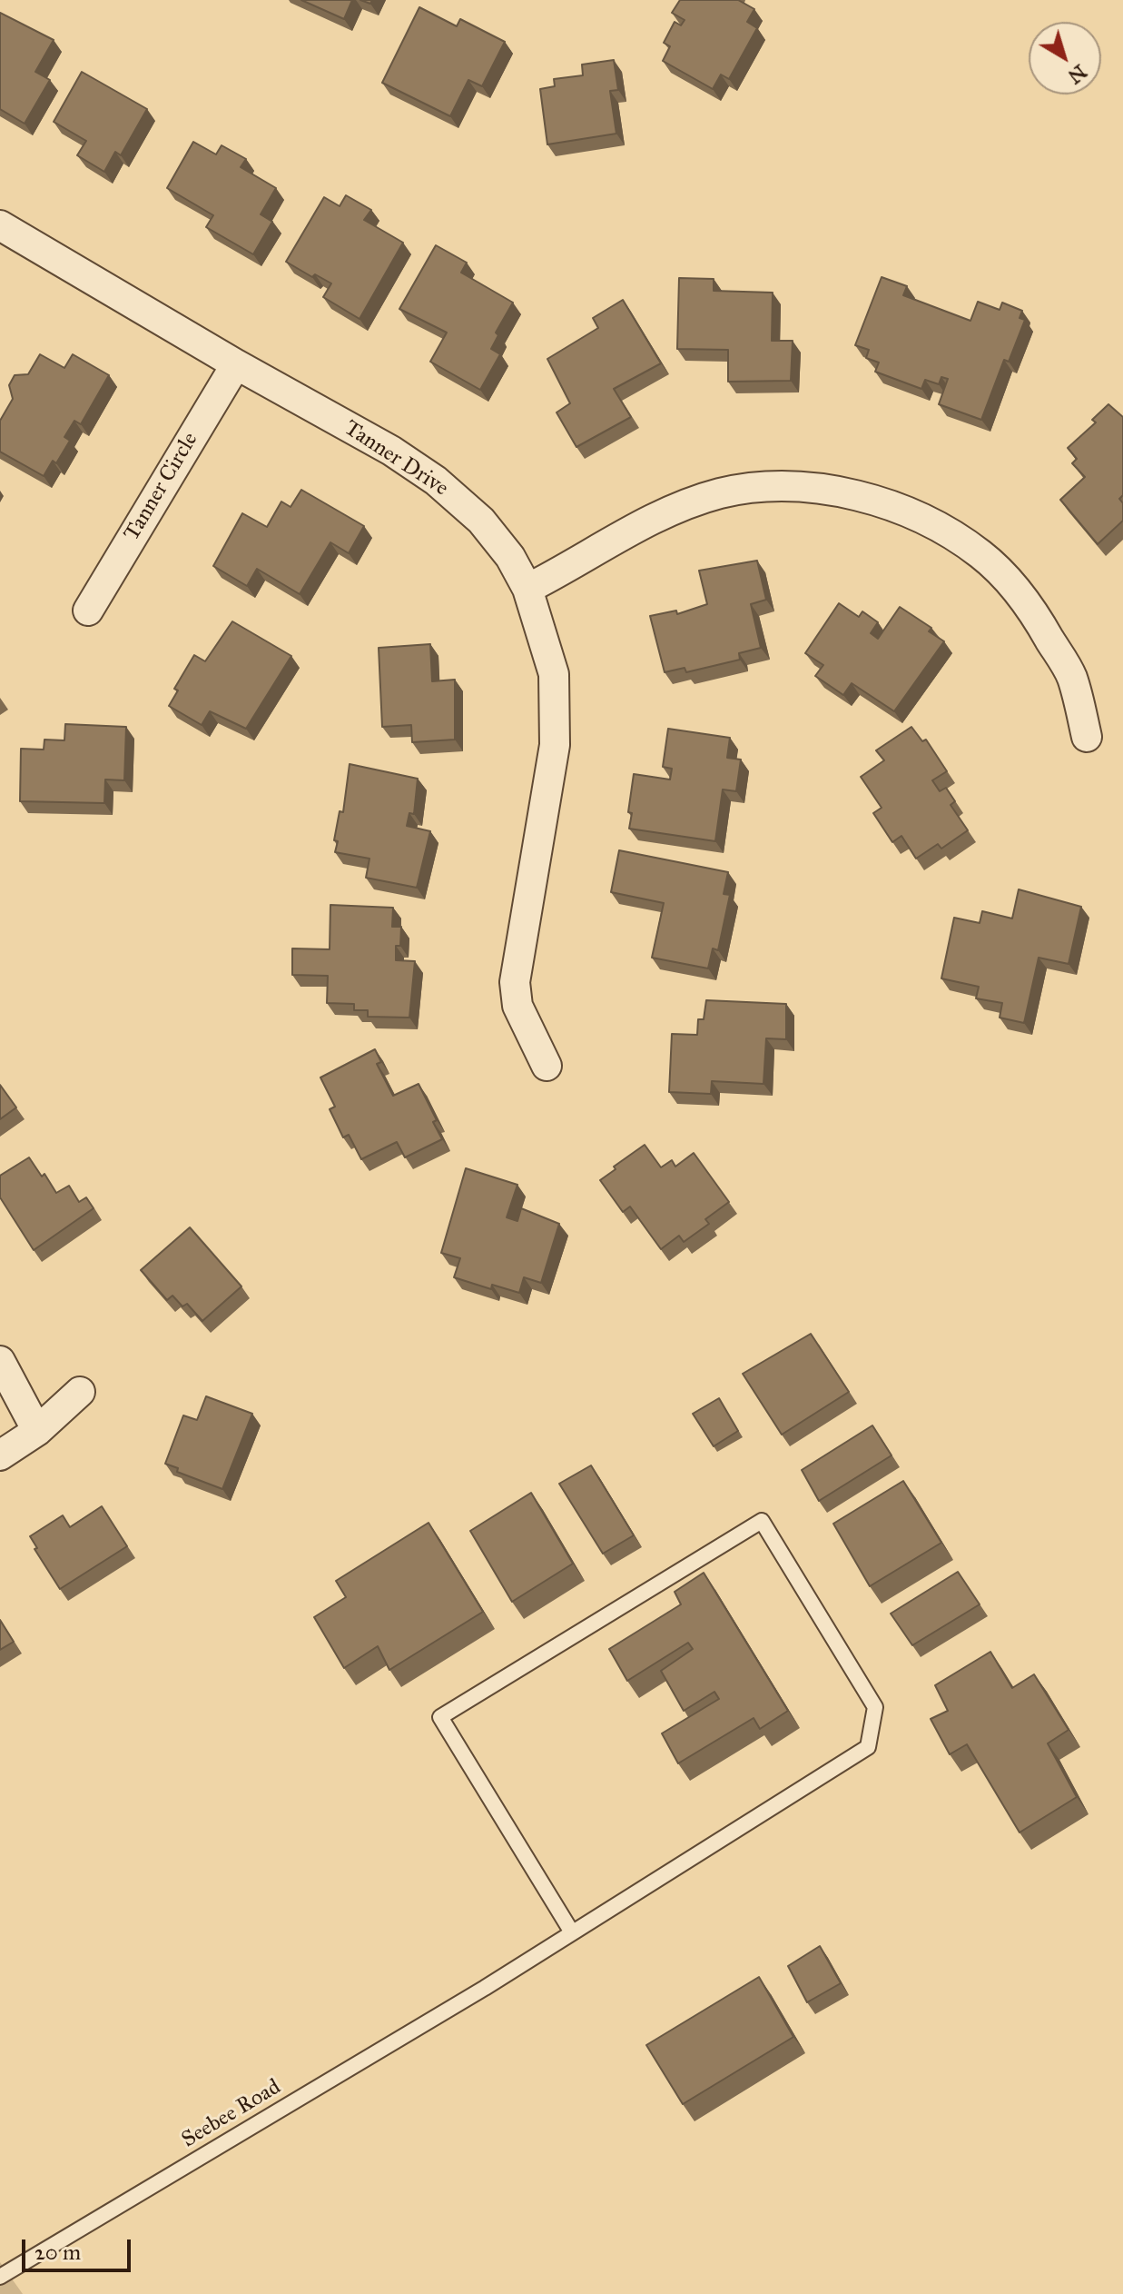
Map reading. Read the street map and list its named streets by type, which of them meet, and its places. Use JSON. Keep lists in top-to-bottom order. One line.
{"streets":{"street":["Tanner Drive","Tanner Circle"],"lane":["Seebee Road"]},"crossings":[["Tanner Drive","Tanner Circle"]],"scale_bar":"20 m","north":"bottom right"}
